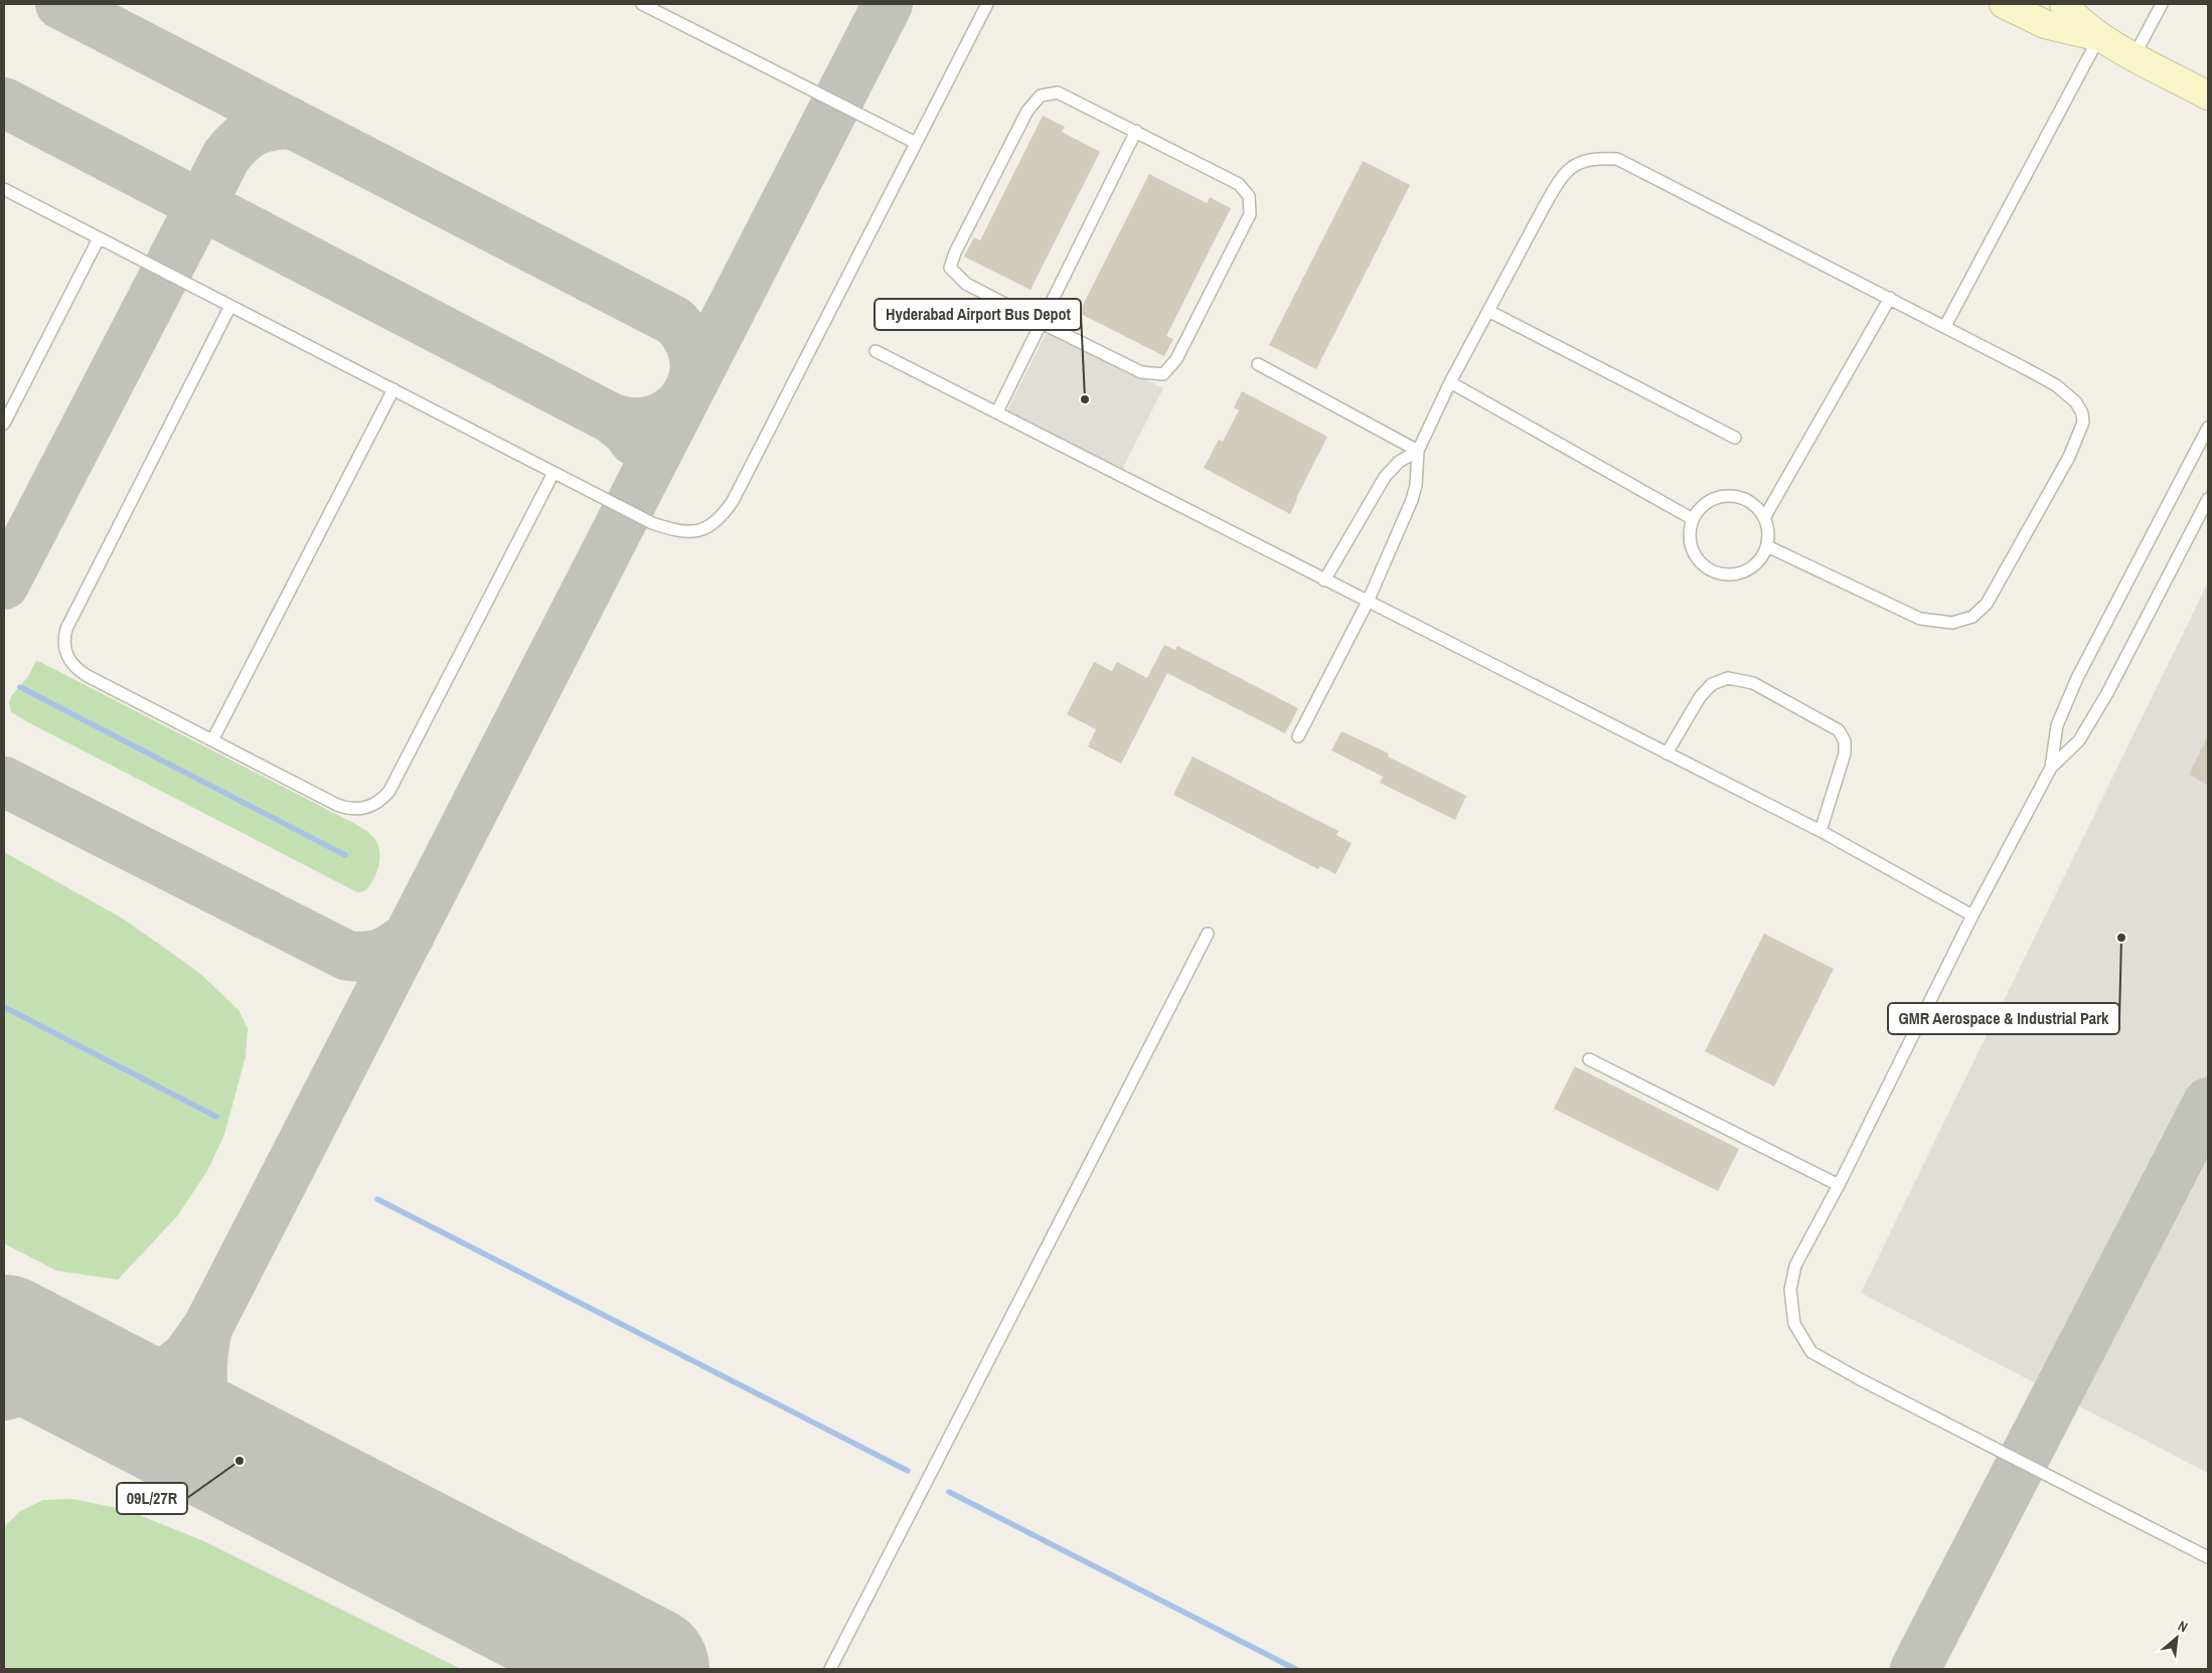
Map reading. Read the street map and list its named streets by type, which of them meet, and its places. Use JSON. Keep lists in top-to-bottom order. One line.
{"places":["Hyderabad Airport Bus Depot","GMR Aerospace & Industrial Park","09L/27R"],"north":"top right"}
